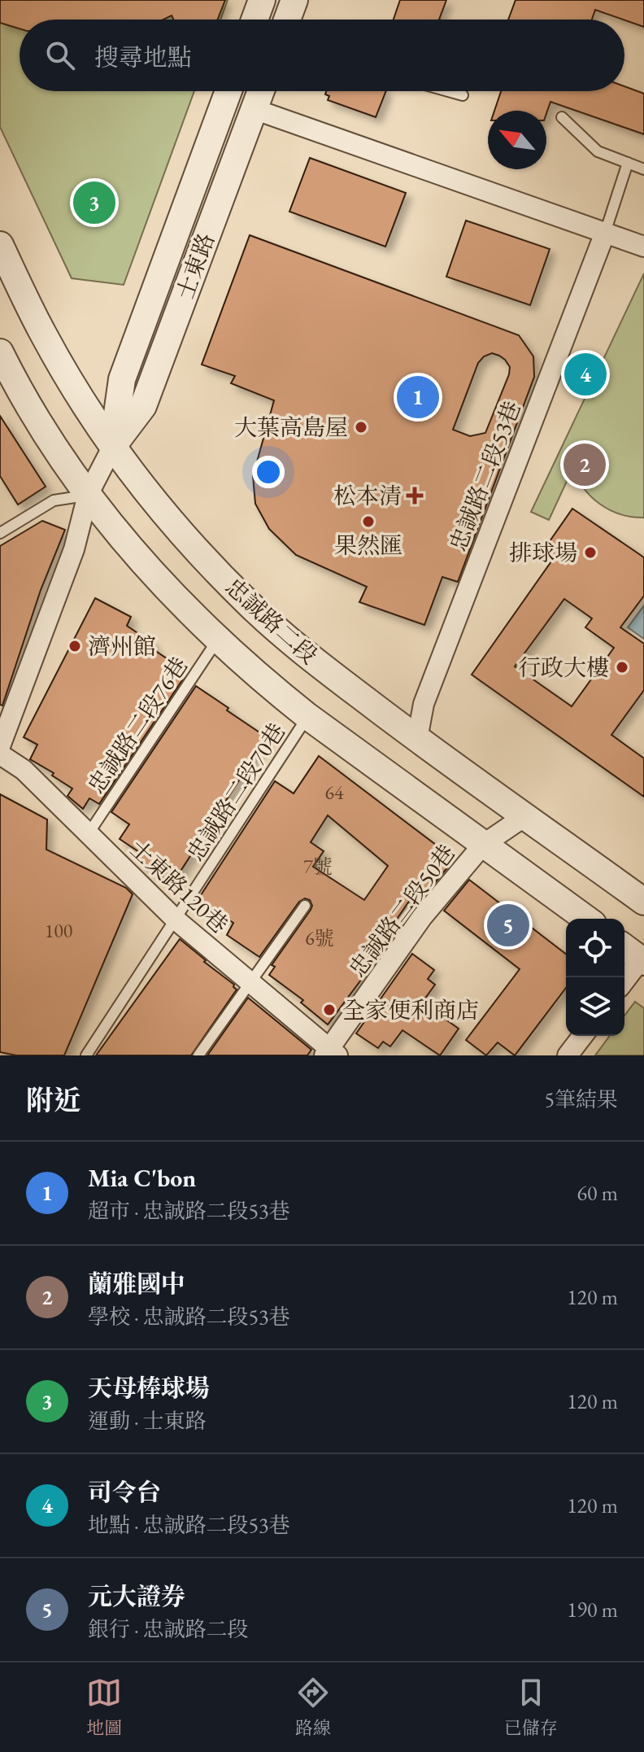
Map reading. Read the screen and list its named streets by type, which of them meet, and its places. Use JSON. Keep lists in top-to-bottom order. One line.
{"streets":{"street":["士東路","忠誠路二段53巷","忠誠路二段","士東路120巷","忠誠路二段50巷"],"lane":["忠誠路二段76巷","忠誠路二段70巷"]},"crossings":[["士東路","忠誠路二段"],["忠誠路二段53巷","忠誠路二段"],["忠誠路二段","忠誠路二段50巷"],["忠誠路二段76巷","士東路120巷"],["忠誠路二段70巷","士東路120巷"],["士東路120巷","忠誠路二段50巷"]],"places":{"other":["大葉高島屋","果然匯","排球場","濟州館","行政大樓","全家便利商店"],"health":["松本清"]},"house_numbers":["64","7號","100","6號"],"north":"top left","page":{"search":"搜尋地點","pins":["3","4","1","2","5"],"heading":["附近","5筆結果"],"list":[{"mark":"1","name":"Mia C'bon","note":"超市 · 忠誠路二段53巷","value":"60 m"},{"mark":"2","name":"蘭雅國中","note":"學校 · 忠誠路二段53巷","value":"120 m"},{"mark":"3","name":"天母棒球場","note":"運動 · 士東路","value":"120 m"},{"mark":"4","name":"司令台","note":"地點 · 忠誠路二段53巷","value":"120 m"},{"mark":"5","name":"元大證券","note":"銀行 · 忠誠路二段","value":"190 m"}],"nav":["地圖","路線","已儲存"]}}
